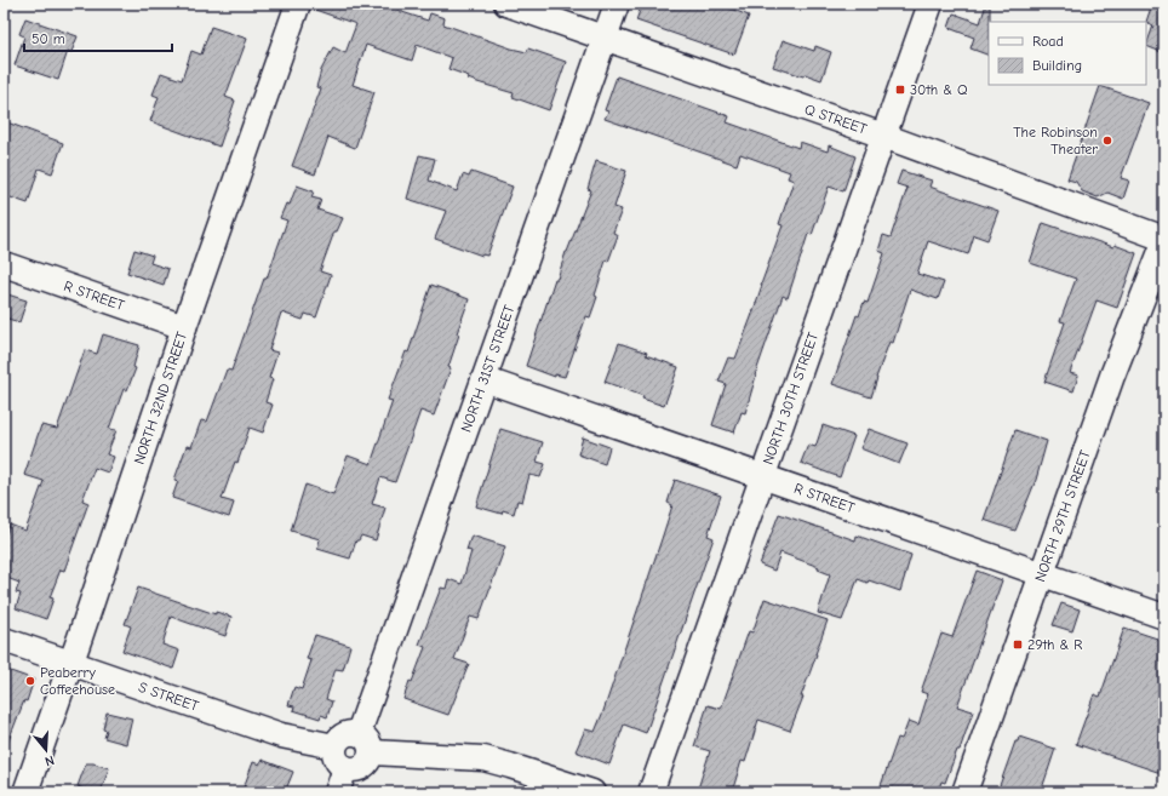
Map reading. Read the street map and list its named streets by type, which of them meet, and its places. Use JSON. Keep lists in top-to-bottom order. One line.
{"streets":{"street":["Q STREET","R STREET","NORTH 31ST STREET","NORTH 32ND STREET","NORTH 30TH STREET","NORTH 29TH STREET","S STREET"]},"crossings":[["Q STREET","NORTH 31ST STREET"],["Q STREET","NORTH 30TH STREET"],["Q STREET","NORTH 29TH STREET"],["R STREET","NORTH 31ST STREET"],["R STREET","NORTH 32ND STREET"],["R STREET","NORTH 30TH STREET"],["R STREET","NORTH 29TH STREET"],["NORTH 31ST STREET","S STREET"],["NORTH 32ND STREET","S STREET"]],"places":{"transit":["30th & Q","29th & R"],"other":["The Robinson Theater","Peaberry Coffeehouse"]},"legend":["Road","Building"],"scale_bar":"50 m","north":"bottom"}
